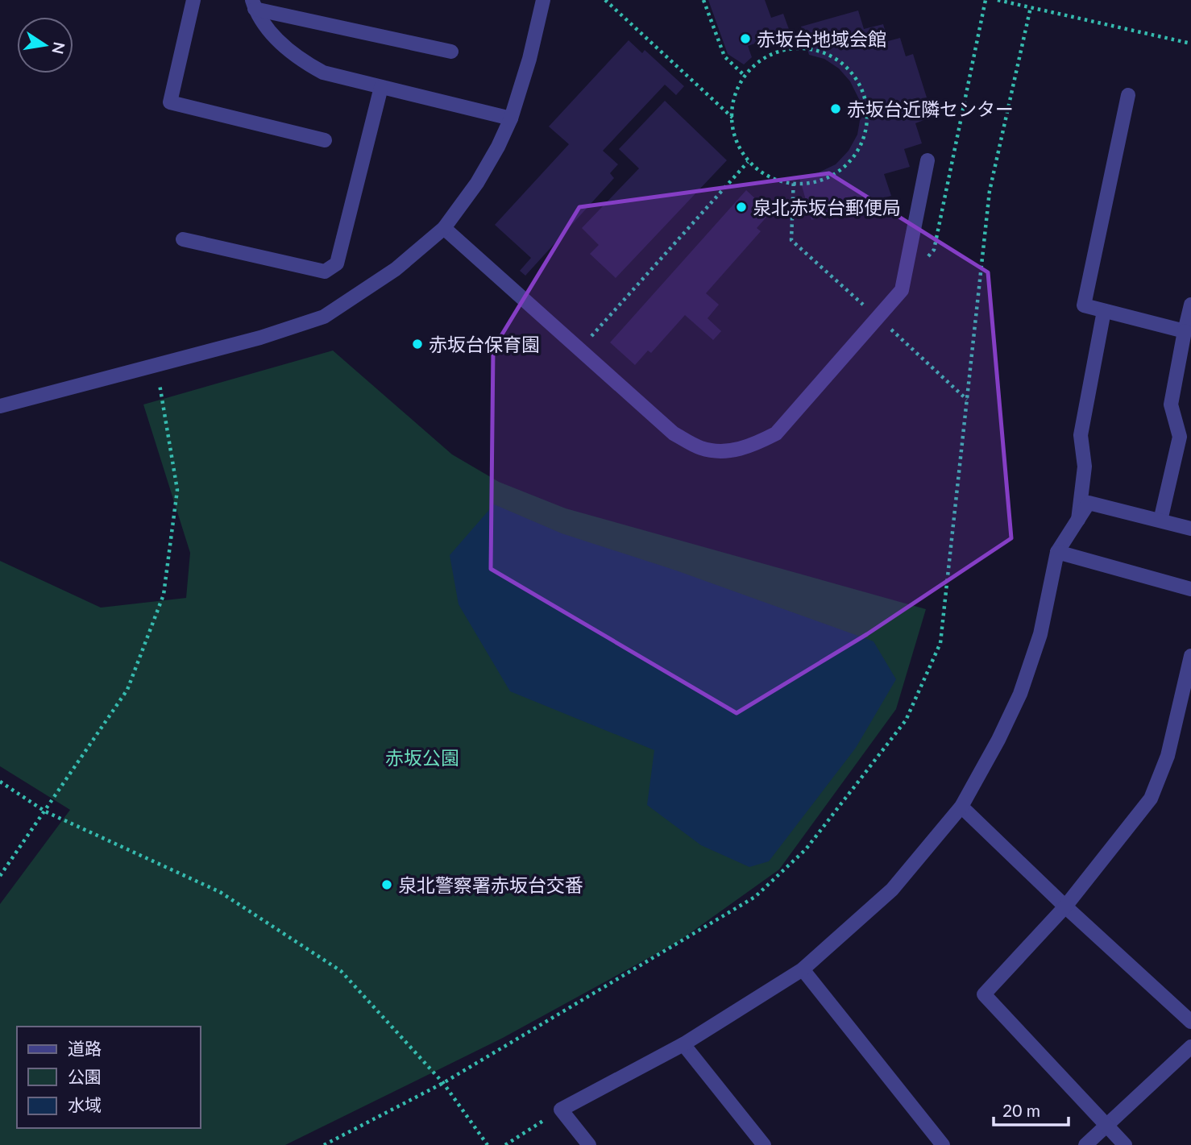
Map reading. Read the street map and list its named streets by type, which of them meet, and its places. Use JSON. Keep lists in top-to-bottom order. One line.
{"parks":["赤坂公園"],"places":["赤坂台地域会館","赤坂台近隣センター","泉北赤坂台郵便局","赤坂台保育園","泉北警察署赤坂台交番"],"legend":["道路","公園","水域"],"scale_bar":"20 m","north":"right"}
